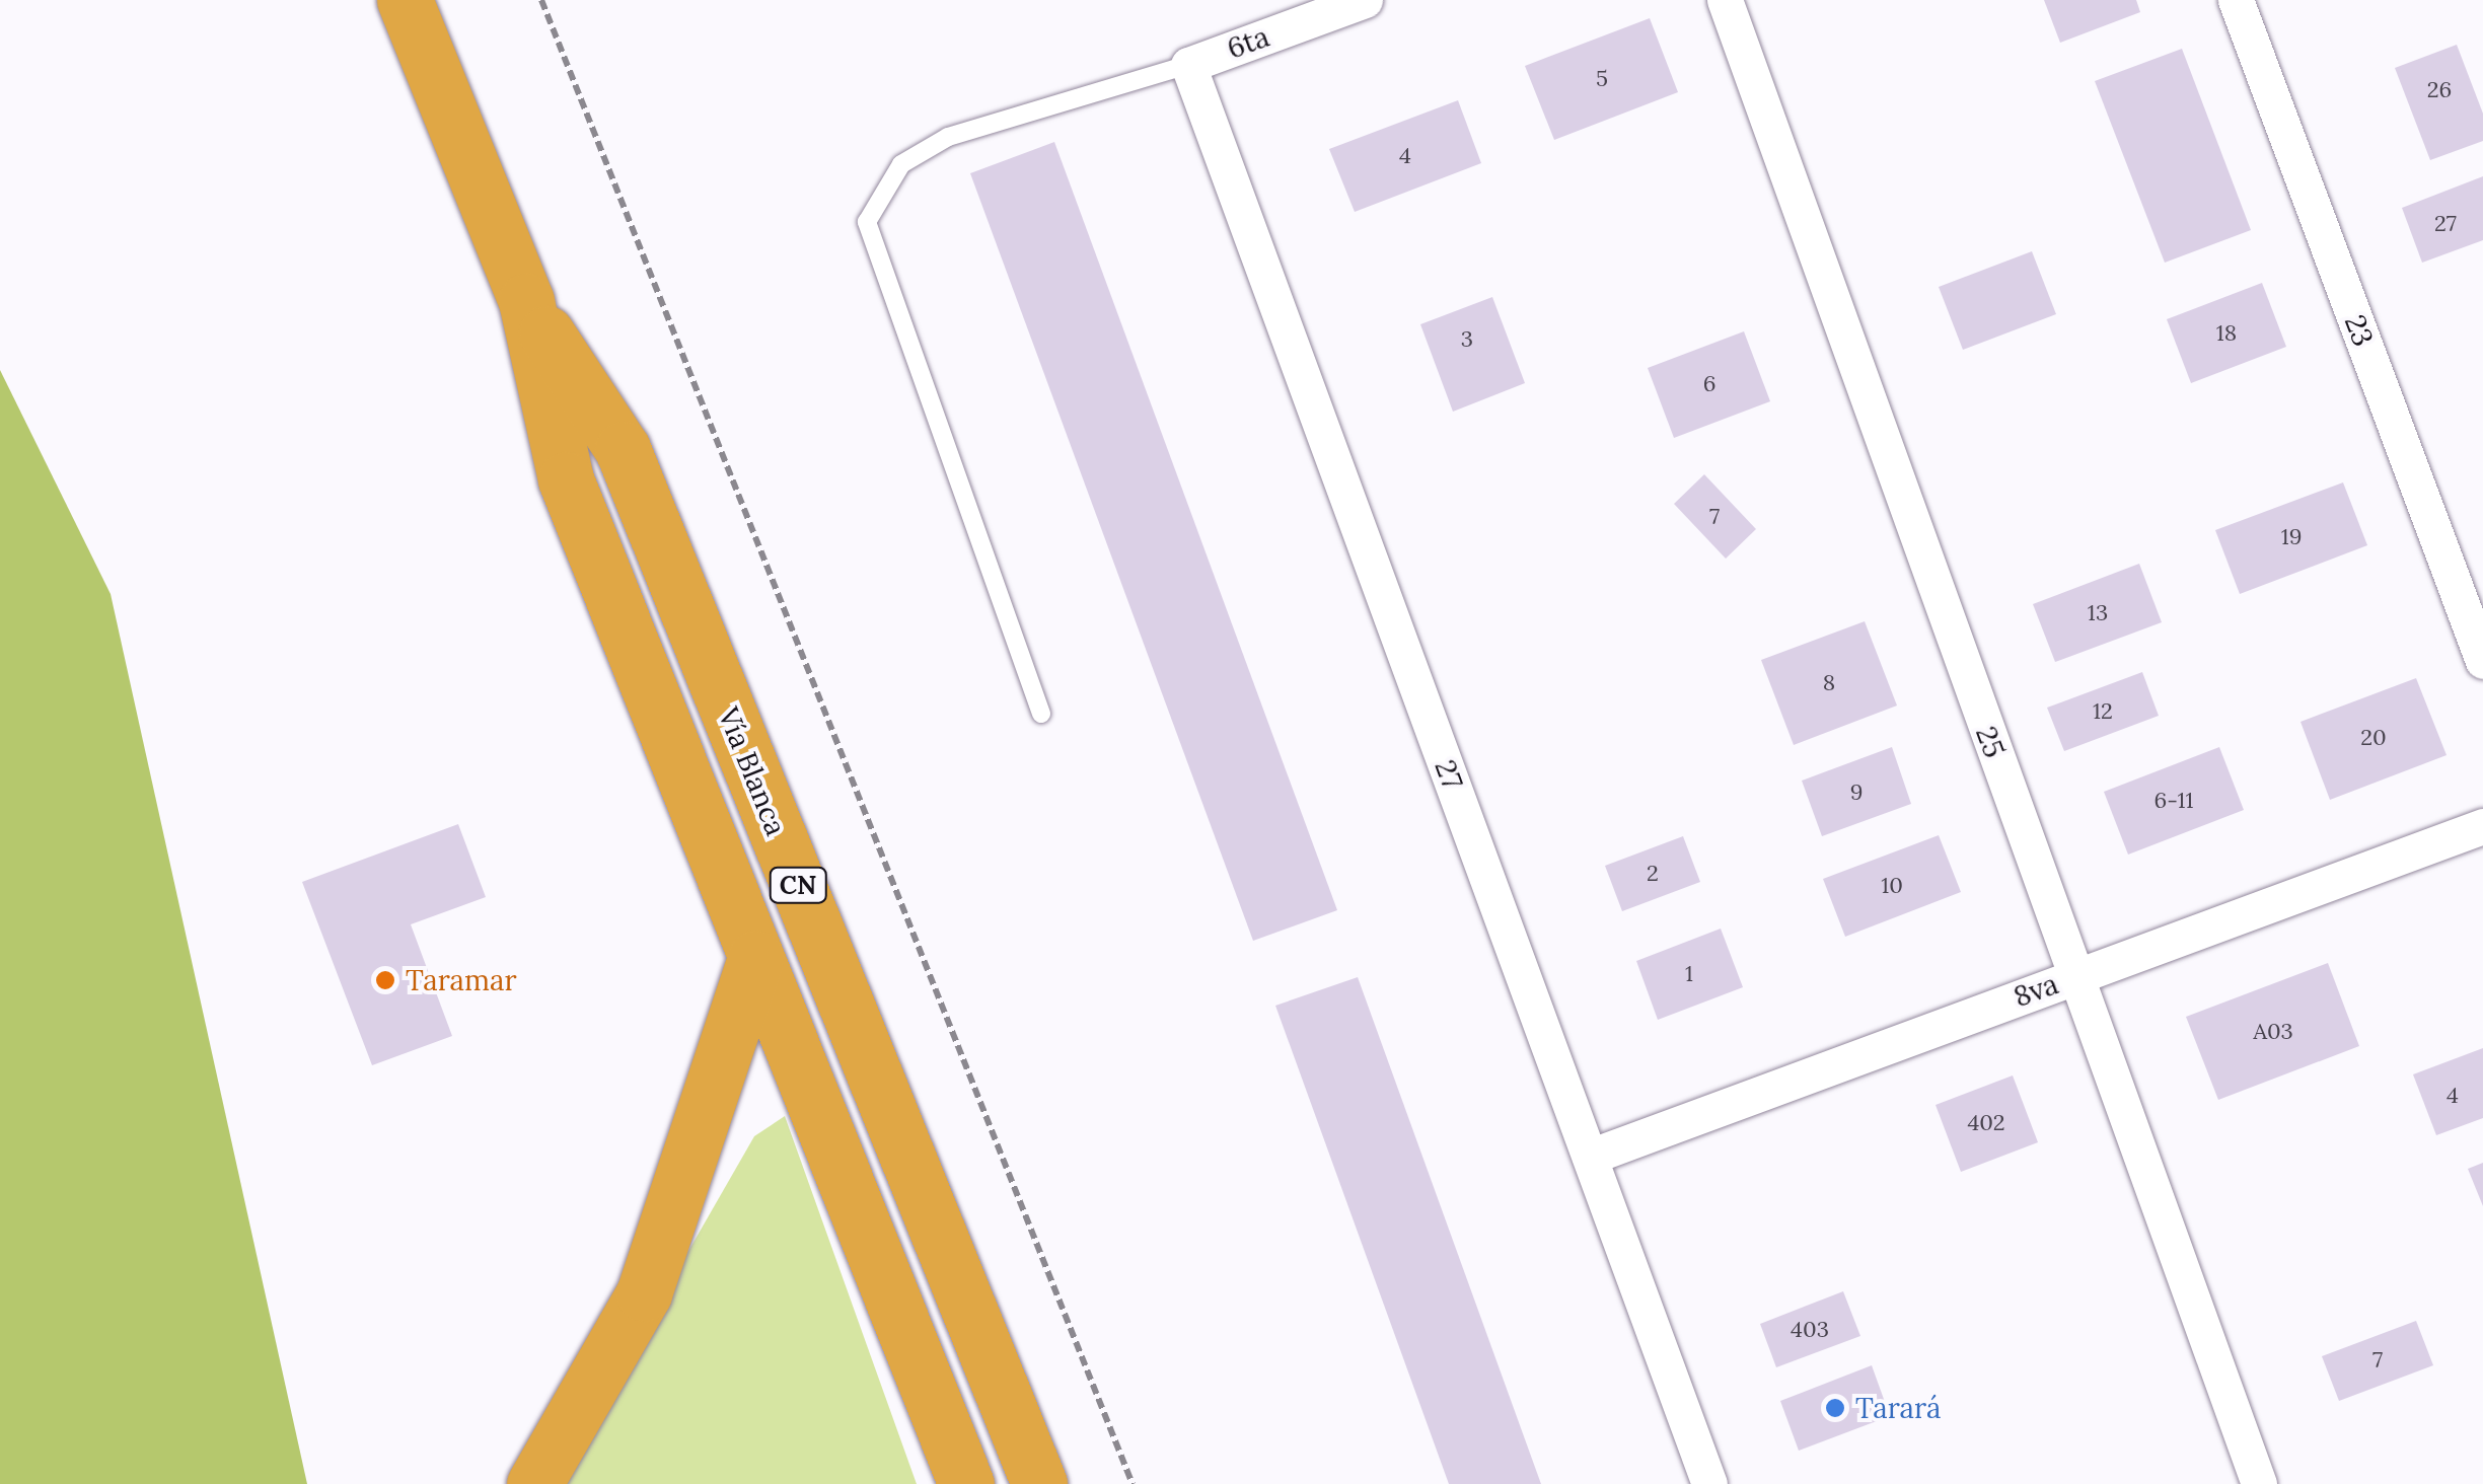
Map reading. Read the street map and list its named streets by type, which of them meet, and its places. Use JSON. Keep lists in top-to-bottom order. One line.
{"streets":{"highway":["Vía Blanca","CN"],"street":["6ta","23","25","27","8va"]},"crossings":[["6ta","27"],["25","8va"],["27","8va"]],"places":["Taramar","Tarará"],"house_numbers":["5","26","4","27","18","3","6","7","19","13","8","12","20","9","6-11","2","10","1","A03","4","402","403","7"]}
